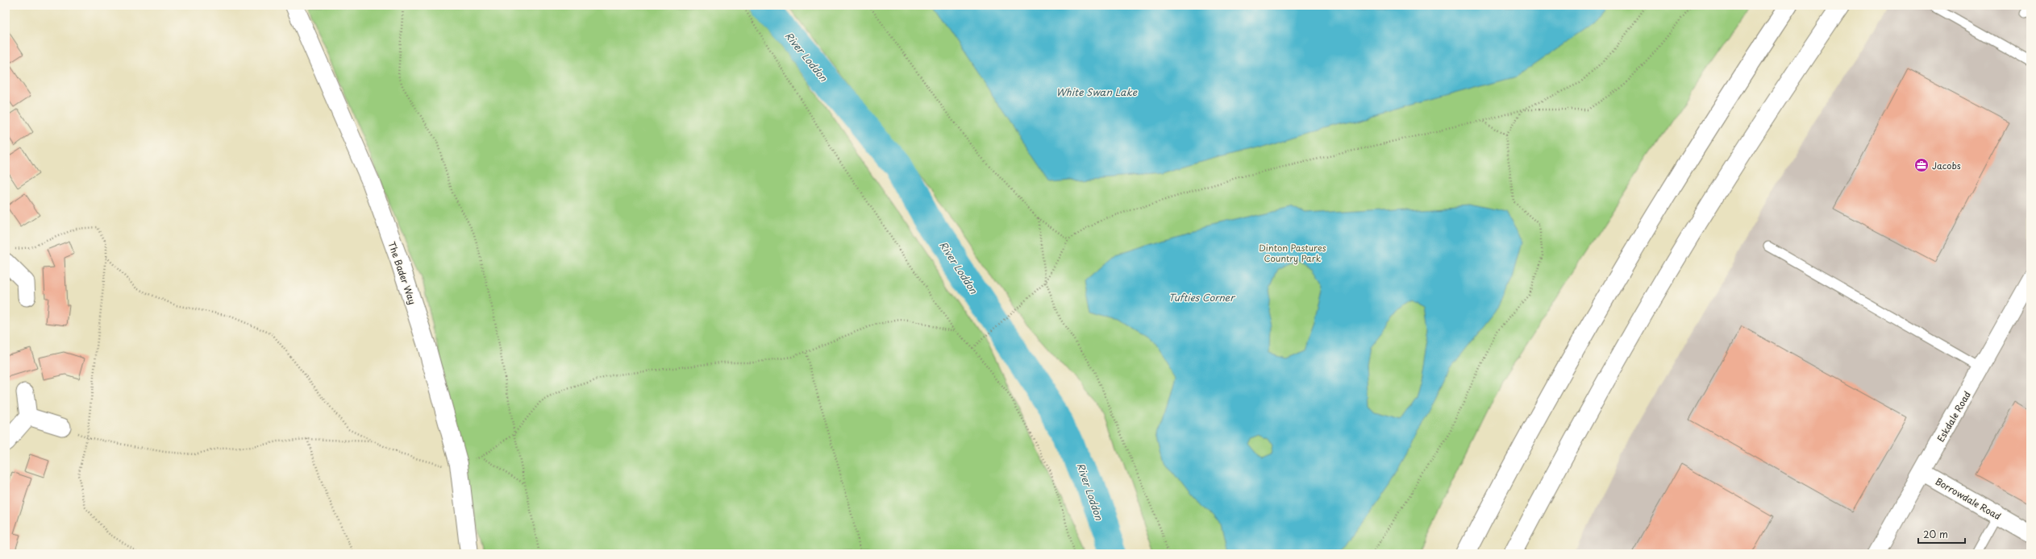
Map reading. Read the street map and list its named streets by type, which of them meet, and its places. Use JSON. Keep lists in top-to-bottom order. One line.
{"streets":{"main road":["The Bader Way"],"street":["Eskdale Road","Borrowdale Road"]},"crossings":[["Eskdale Road","Borrowdale Road"]],"water":["River Loddon","White Swan Lake","Tufties Corner"],"parks":["Dinton Pastures Country Park"],"places":{"office":["Jacobs"]},"scale_bar":"20 m"}
